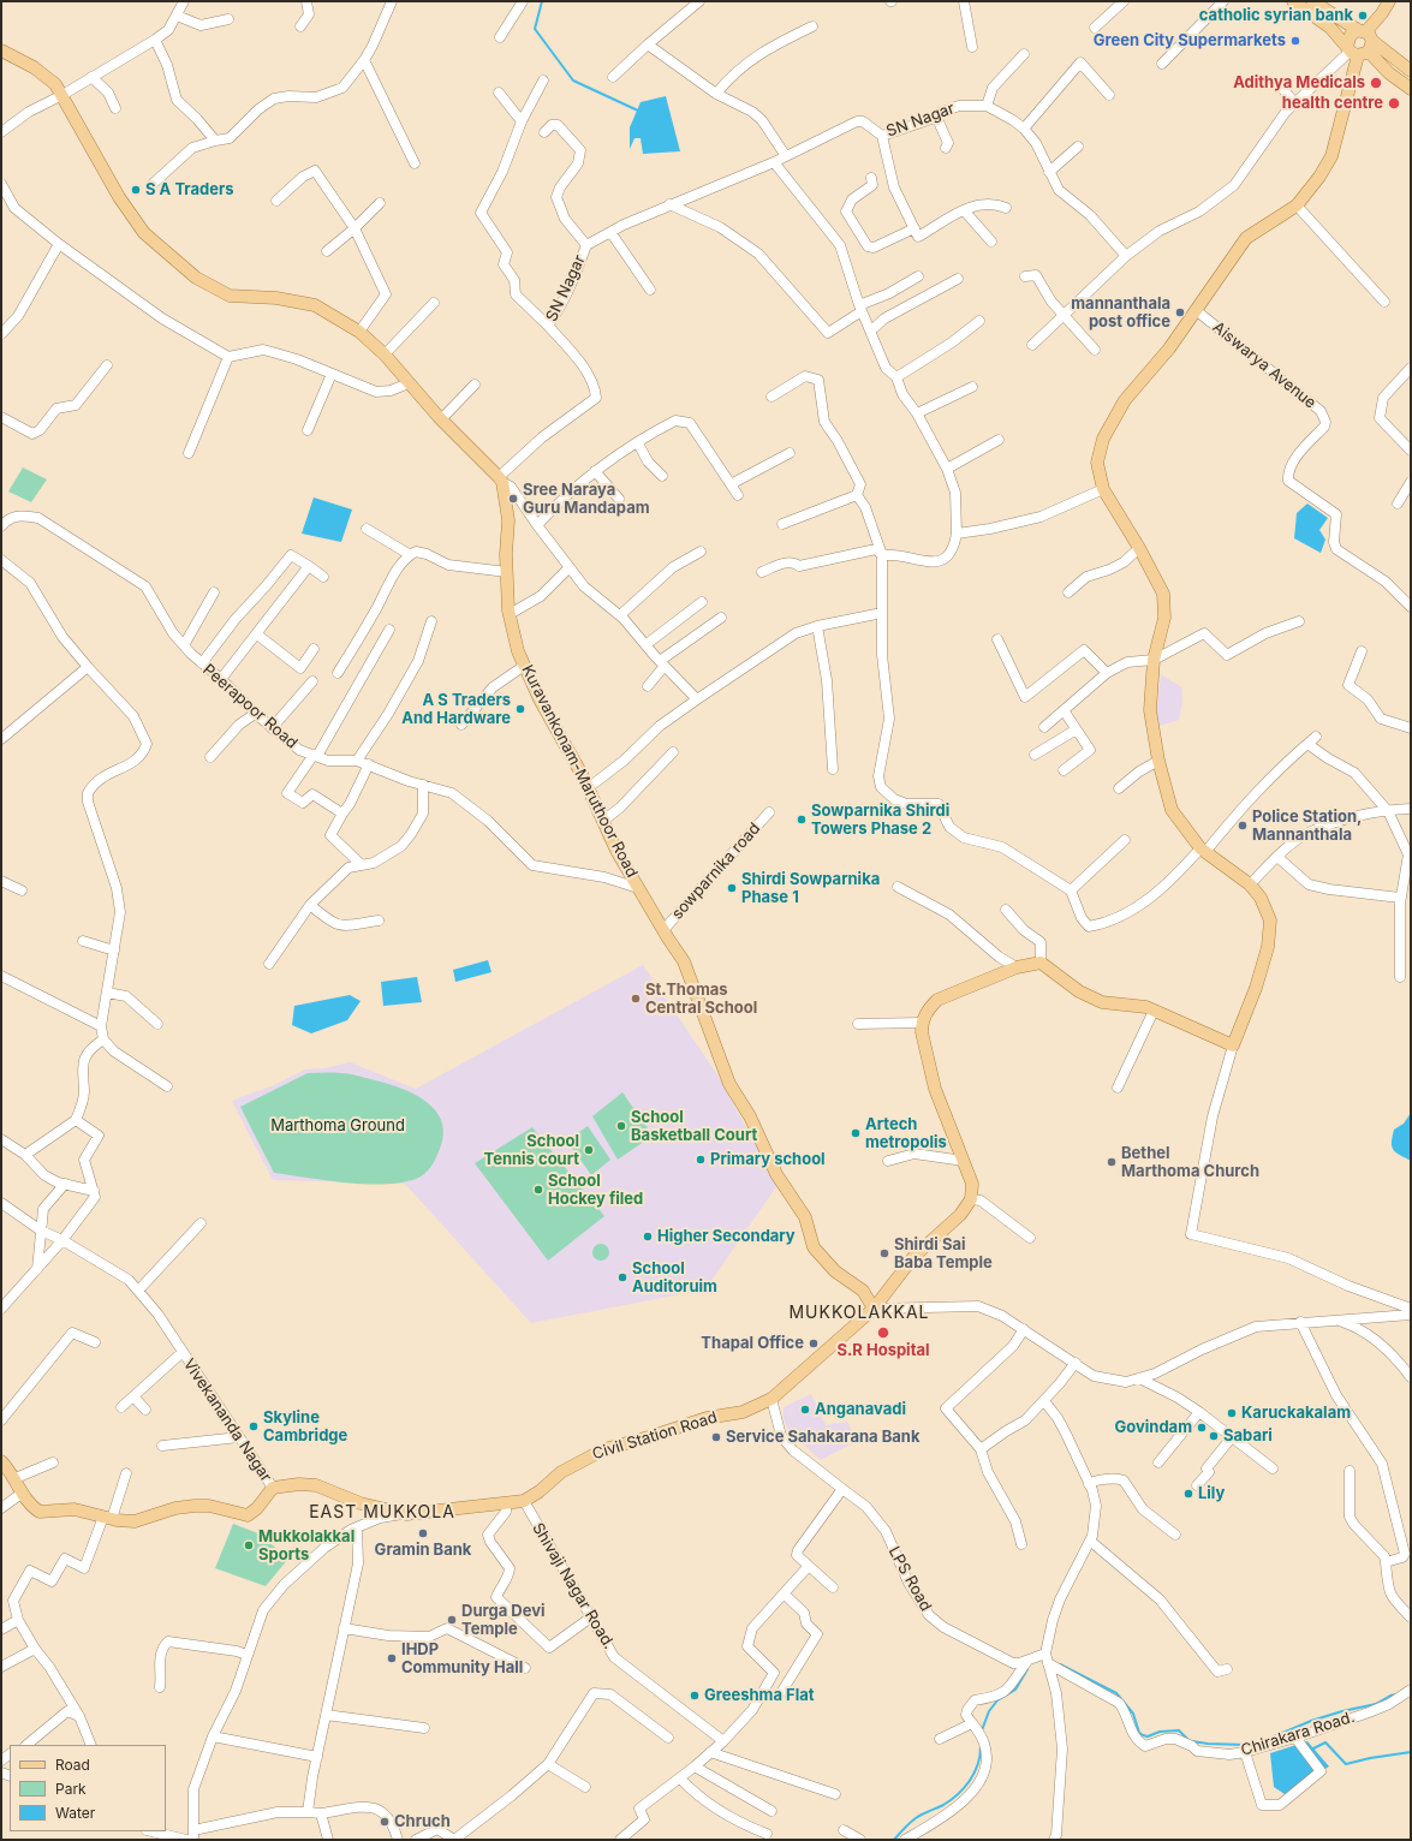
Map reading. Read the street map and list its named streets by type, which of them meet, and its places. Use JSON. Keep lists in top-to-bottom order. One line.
{"streets":{"main road":["Kuravankonam-Maruthoor Road","Civil Station Road"],"street":["SN Nagar","Aiswarya Avenue","Peerapoor Road","sowparnika road","Vivekananda Nagar","LPS Road","Shivaji Nagar Road.","Chirakara Road."]},"crossings":[["SN Nagar","Kuravankonam-Maruthoor Road"],["Peerapoor Road","Kuravankonam-Maruthoor Road"],["Kuravankonam-Maruthoor Road","sowparnika road"],["Kuravankonam-Maruthoor Road","Civil Station Road"],["Civil Station Road","LPS Road"],["Civil Station Road","Shivaji Nagar Road."]],"districts":["MUKKOLAKKAL","EAST MUKKOLA"],"parks":["Marthoma Ground"],"places":["catholic syrian bank","Green City Supermarkets","Adithya Medicals","health centre","S A Traders","mannanthala post office","Sree Naraya Guru Mandapam","A S Traders And Hardware","Sowparnika Shirdi Towers Phase 2","Police Station, Mannanthala","Shirdi Sowparnika Phase 1","St.Thomas Central School","School Basketball Court","Artech metropolis","School Tennis court","Primary school","Bethel Marthoma Church","School Hockey filed","Higher Secondary","Shirdi Sai Baba Temple","School Auditoruim","S.R Hospital","Thapal Office","Anganavadi","Karuckakalam","Skyline Cambridge","Govindam","Sabari","Service Sahakarana Bank","Lily","Gramin Bank","Mukkolakkal Sports","Durga Devi Temple","IHDP Community Hall","Greeshma Flat","Chruch"],"legend":["Road","Park","Water"]}
